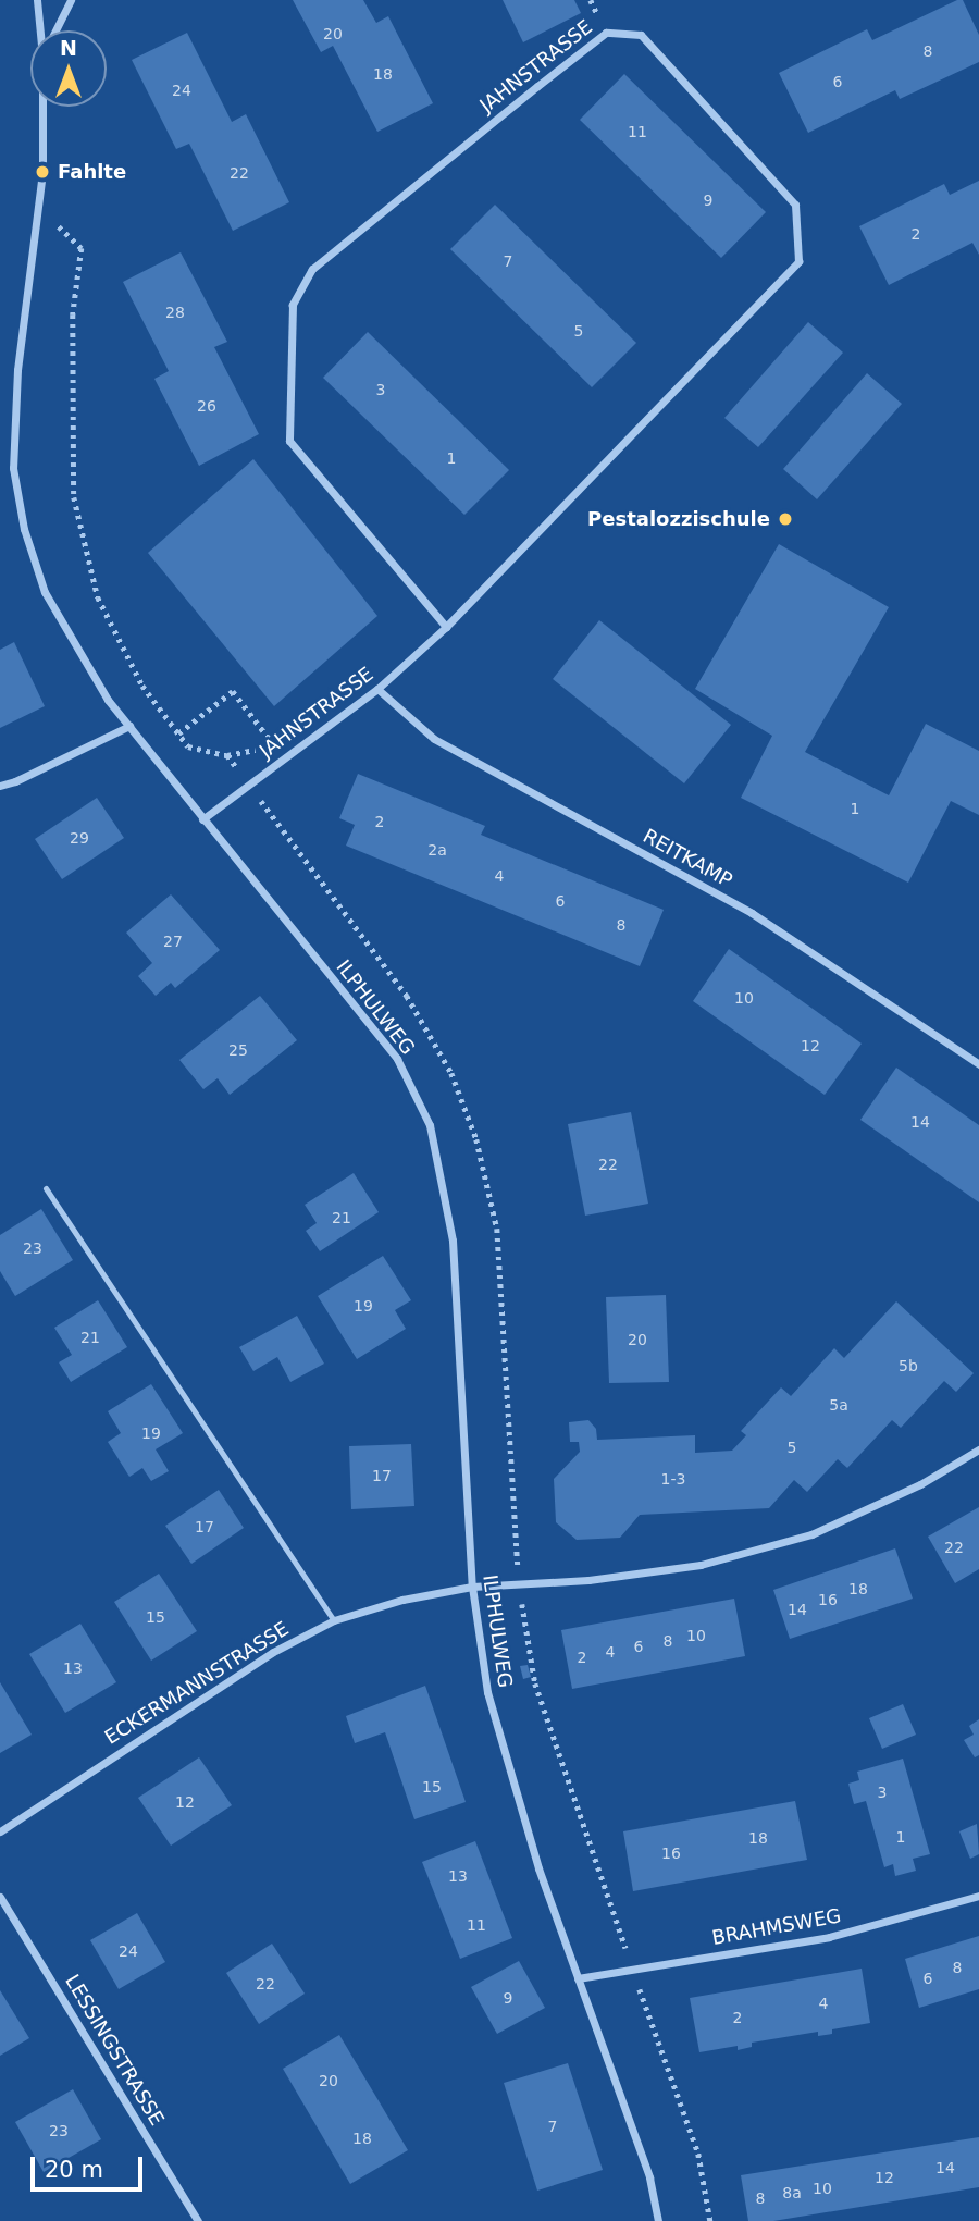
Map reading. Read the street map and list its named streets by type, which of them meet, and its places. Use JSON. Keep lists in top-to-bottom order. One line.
{"streets":{"street":["JAHNSTRASSE","REITKAMP","ILPHULWEG","ECKERMANNSTRASSE","BRAHMSWEG","LESSINGSTRASSE"]},"crossings":[["JAHNSTRASSE","REITKAMP"],["JAHNSTRASSE","ILPHULWEG"],["ILPHULWEG","ECKERMANNSTRASSE"],["ILPHULWEG","BRAHMSWEG"]],"places":["Fahlte","Pestalozzischule"],"house_numbers":["20","8","18","6","24","11","22","9","2","7","28","5","3","26","1","1","2","29","2a","4","6","8","27","10","12","25","14","22","21","23","19","21","20","5b","5a","19","5","17","1-3","17","22","18","16","14","15","10","8","6","4","2","13","15","3","12","1","18","16","13","11","24","8","6","22","9","4","2","20","7","23","18","14","12","10","8a","8"],"scale_bar":"20 m","north":"top"}
